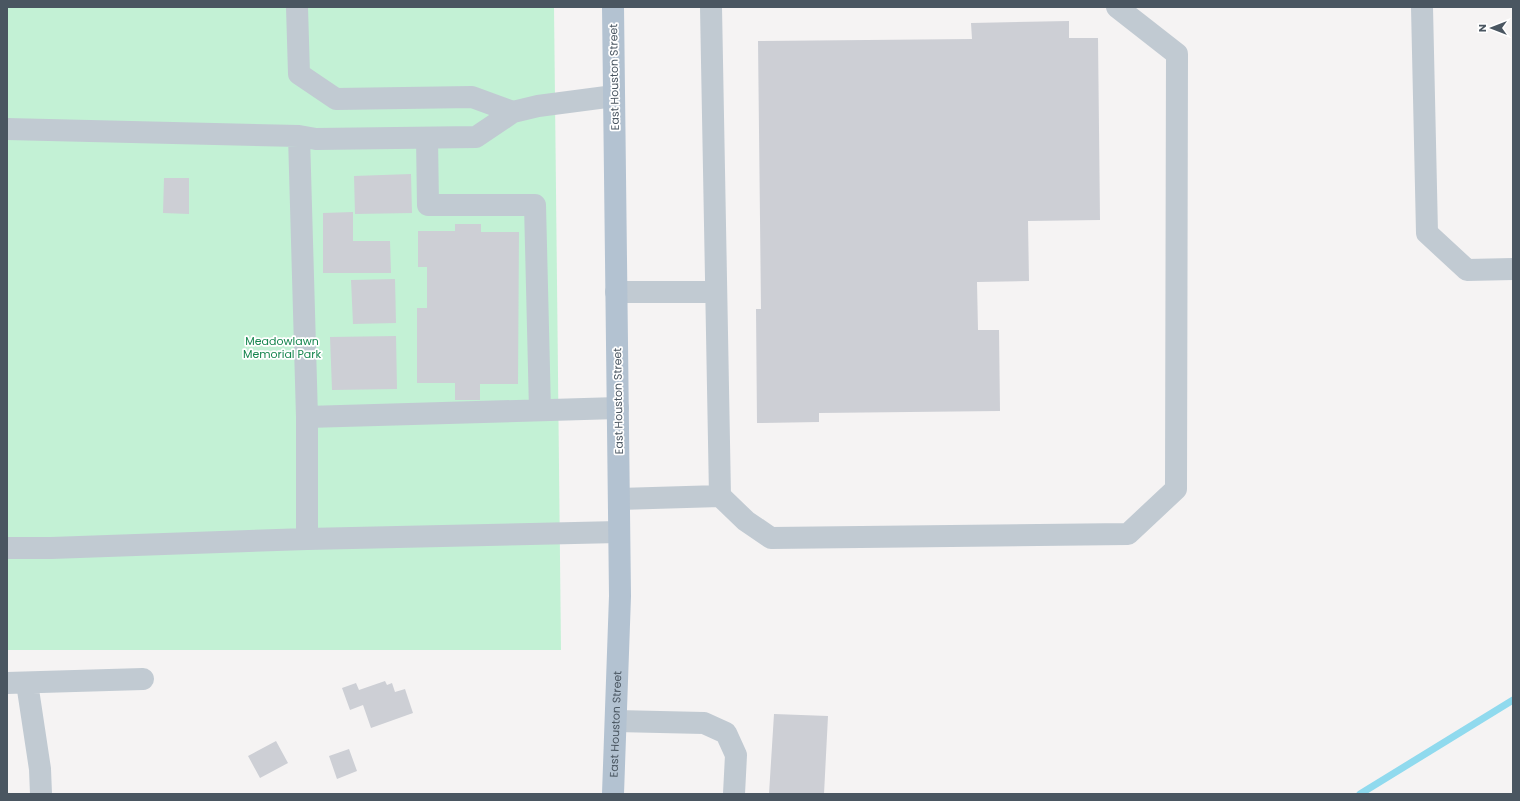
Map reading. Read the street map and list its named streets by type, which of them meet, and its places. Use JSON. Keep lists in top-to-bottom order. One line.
{"streets":{"main road":["East Houston Street"]},"parks":["Meadowlawn Memorial Park"],"north":"left"}
